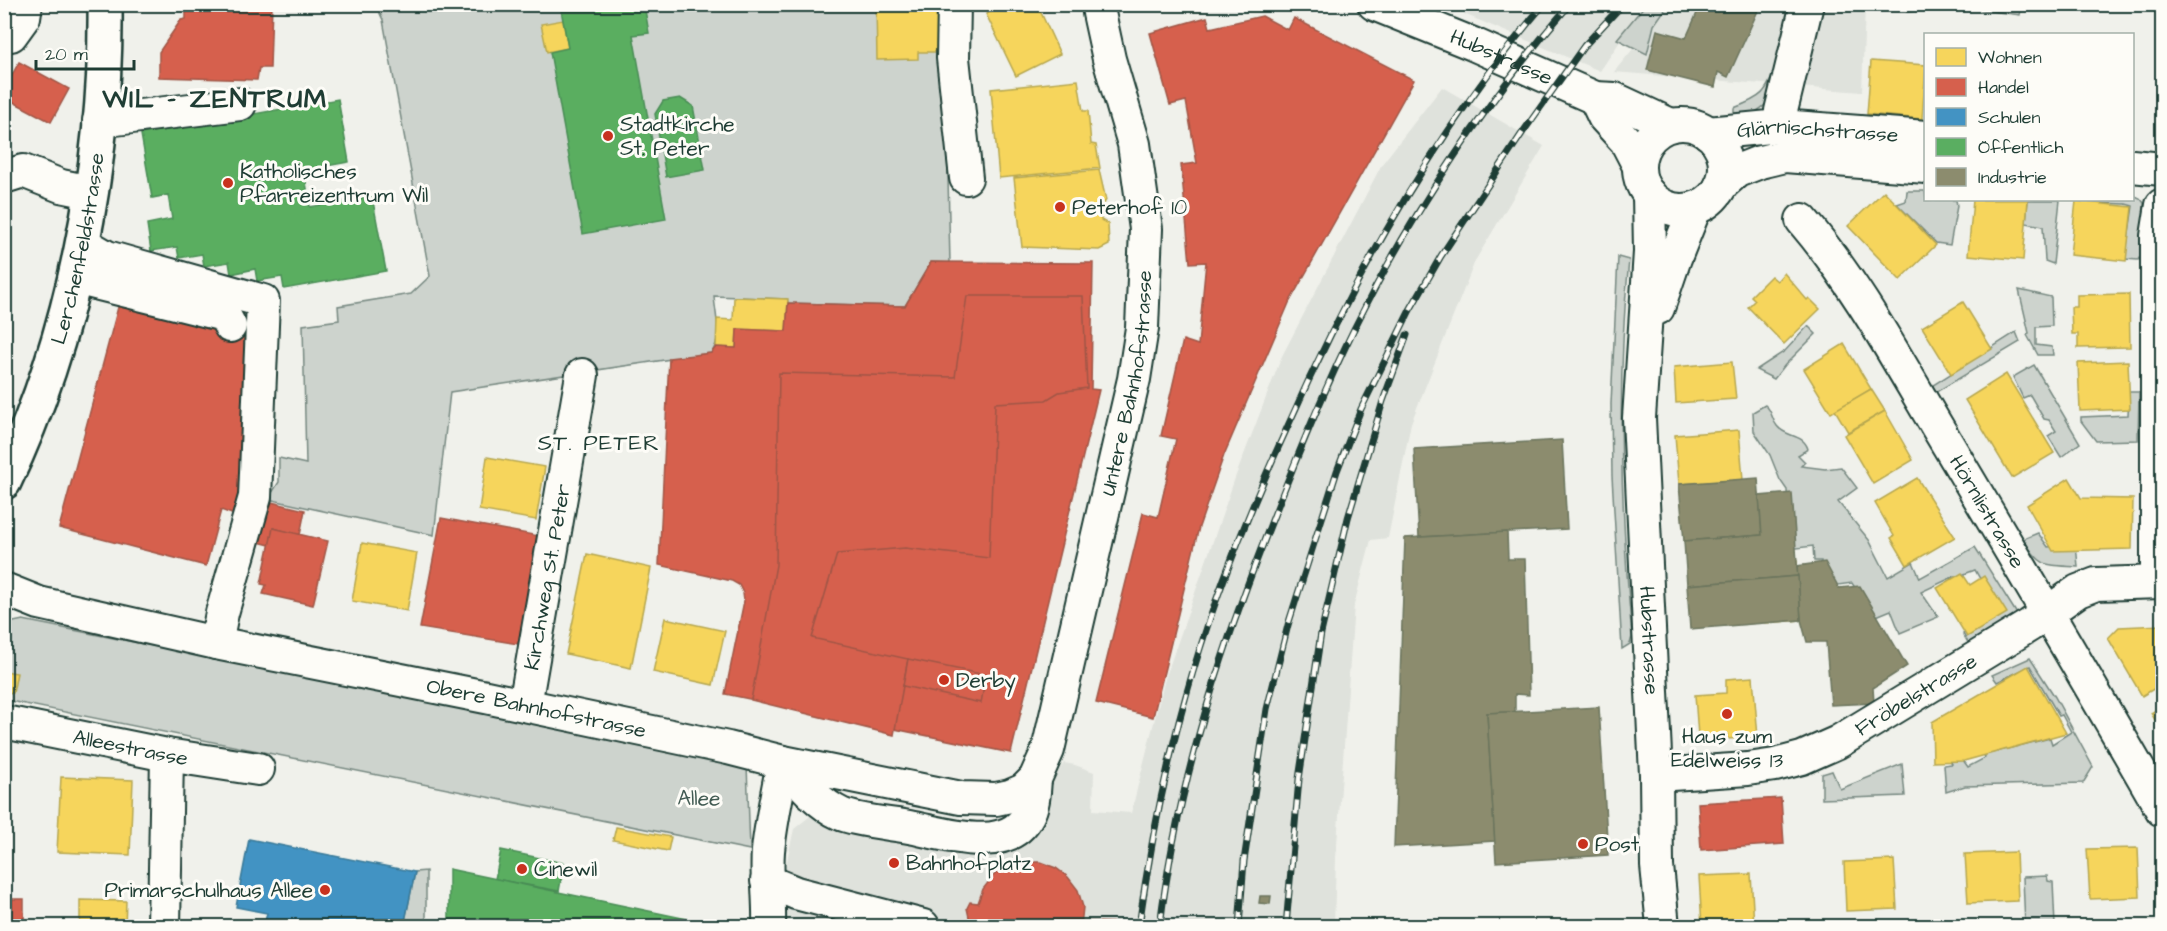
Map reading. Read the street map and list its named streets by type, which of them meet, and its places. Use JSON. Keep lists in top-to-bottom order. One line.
{"streets":{"main road":["Lerchenfeldstrasse"],"street":["Hubstrasse","Glärnischstrasse","Untere Bahnhofstrasse","Hörnlistrasse","Kirchweg St. Peter","Fröbelstrasse","Obere Bahnhofstrasse","Alleestrasse"]},"crossings":[["Hubstrasse","Glärnischstrasse"],["Hubstrasse","Fröbelstrasse"],["Untere Bahnhofstrasse","Obere Bahnhofstrasse"],["Hörnlistrasse","Fröbelstrasse"],["Kirchweg St. Peter","Obere Bahnhofstrasse"]],"districts":["WIL - ZENTRUM","ST. PETER"],"parks":["Allee"],"places":["Stadtkirche St. Peter","Katholisches Pfarreizentrum Wil","Peterhof 10","Derby","Haus zum Edelweiss 13","Post","Bahnhofplatz","Cinewil","Primarschulhaus Allee"],"legend":["Wohnen","Handel","Schulen","Öffentlich","Industrie"],"scale_bar":"20 m"}
